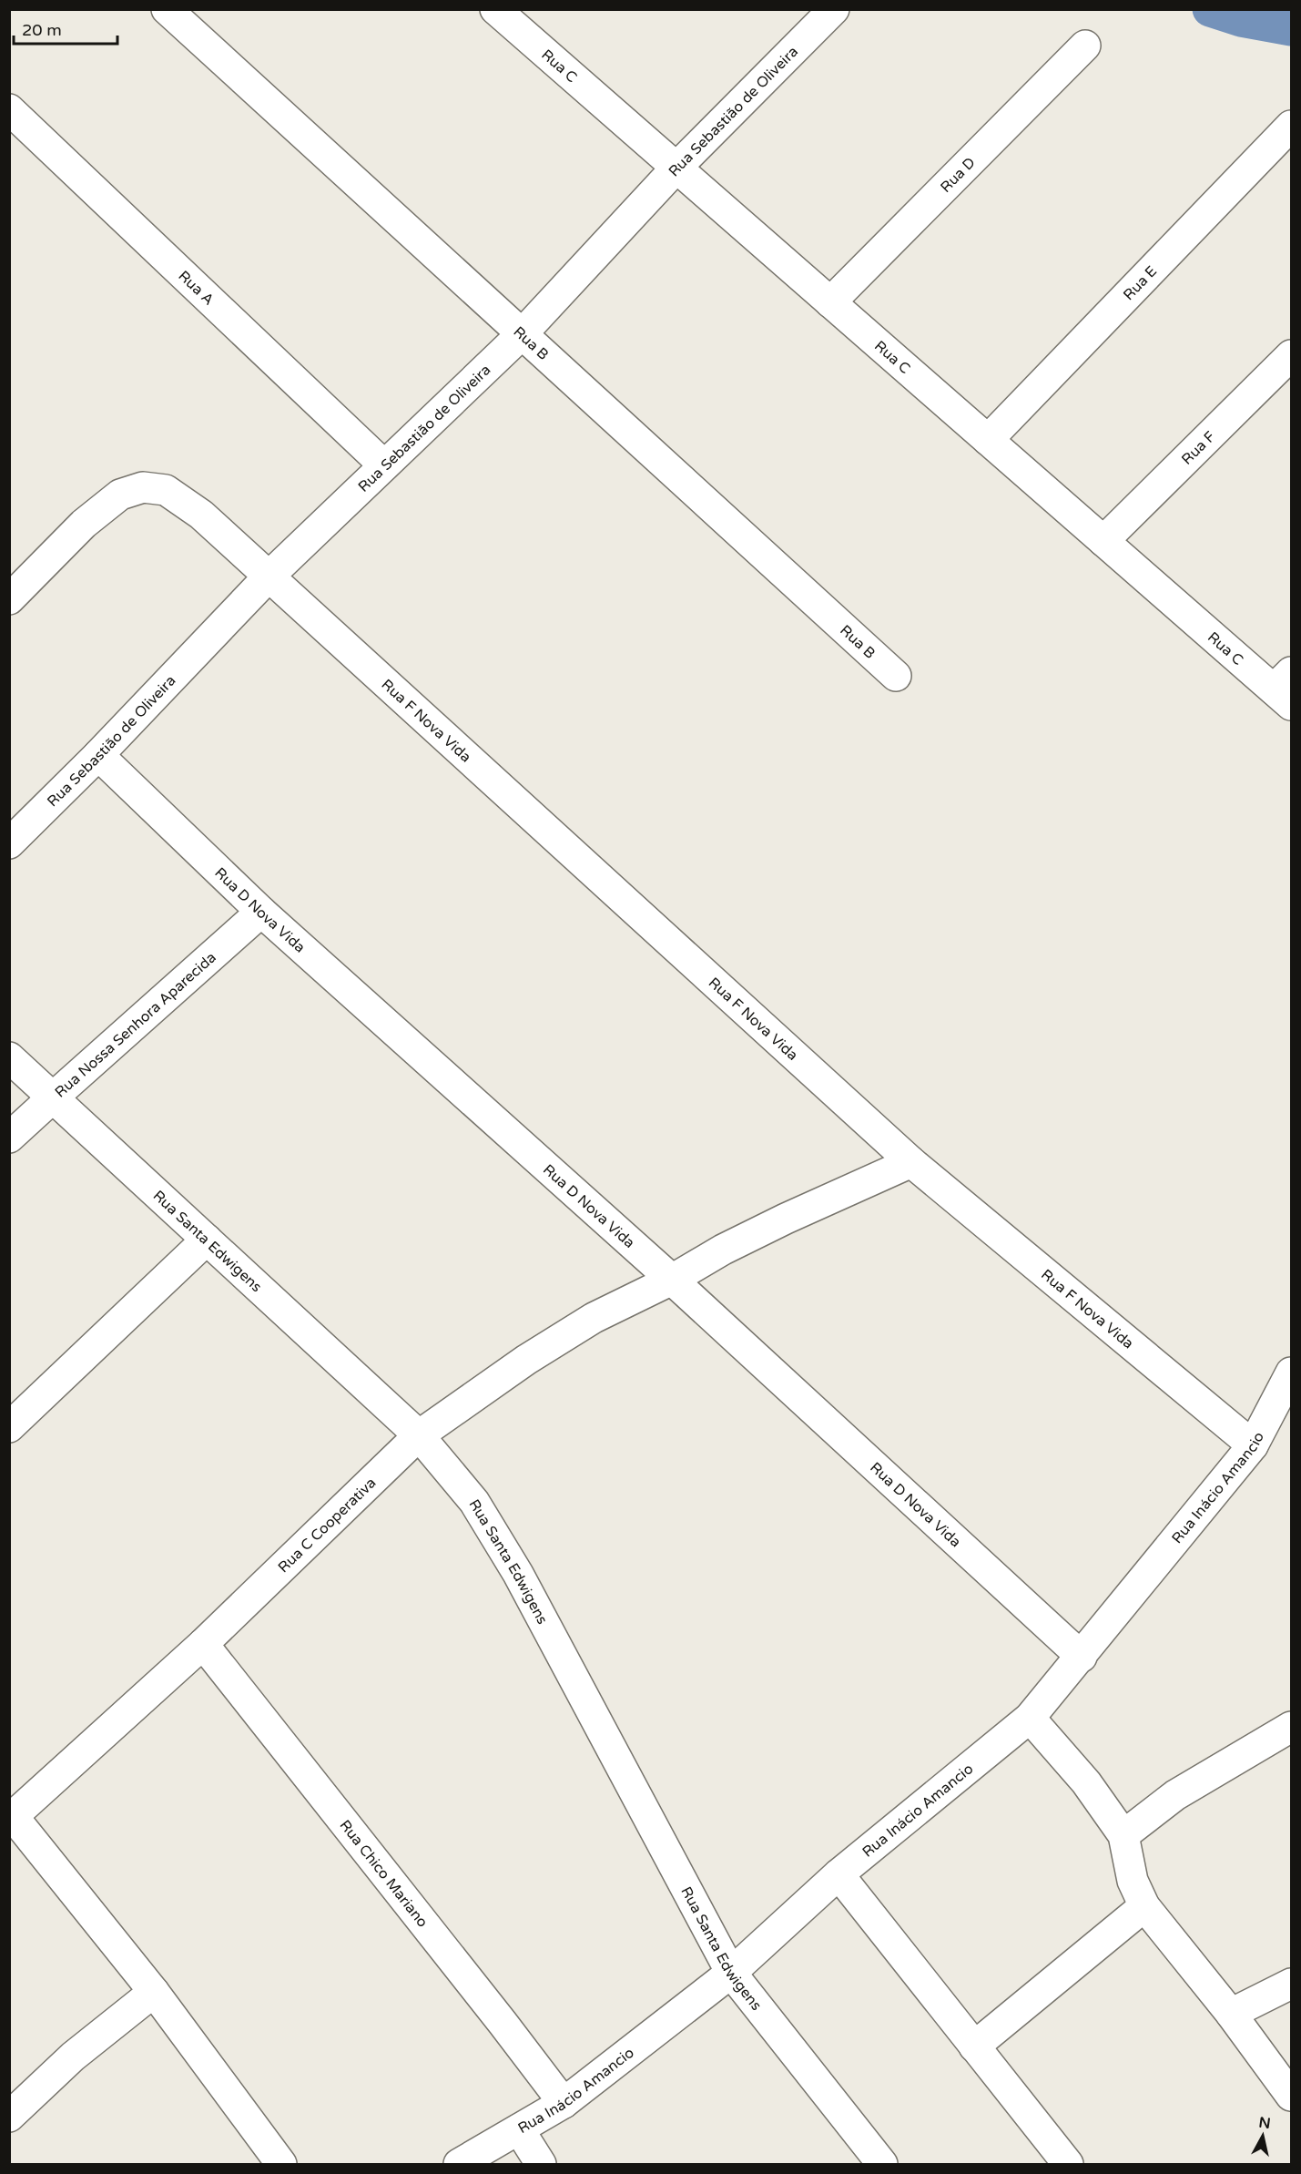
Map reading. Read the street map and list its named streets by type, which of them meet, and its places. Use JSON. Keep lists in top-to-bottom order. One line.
{"streets":{"street":["Rua C","Rua Sebastião de Oliveira","Rua D","Rua E","Rua A","Rua B","Rua F","Rua F Nova Vida","Rua D Nova Vida","Rua Nossa Senhora Aparecida","Rua Santa Edwigens","Rua Inácio Amancio","Rua C Cooperativa","Rua Chico Mariano"]},"crossings":[["Rua C","Rua Sebastião de Oliveira"],["Rua C","Rua D"],["Rua C","Rua E"],["Rua C","Rua F"],["Rua Sebastião de Oliveira","Rua A"],["Rua Sebastião de Oliveira","Rua B"],["Rua Sebastião de Oliveira","Rua F Nova Vida"],["Rua Sebastião de Oliveira","Rua D Nova Vida"],["Rua F Nova Vida","Rua Inácio Amancio"],["Rua F Nova Vida","Rua C Cooperativa"],["Rua D Nova Vida","Rua Nossa Senhora Aparecida"],["Rua D Nova Vida","Rua Inácio Amancio"],["Rua D Nova Vida","Rua C Cooperativa"],["Rua Nossa Senhora Aparecida","Rua Santa Edwigens"],["Rua Santa Edwigens","Rua Inácio Amancio"],["Rua Santa Edwigens","Rua C Cooperativa"],["Rua Inácio Amancio","Rua Chico Mariano"],["Rua C Cooperativa","Rua Chico Mariano"]],"scale_bar":"20 m","north":"top"}
